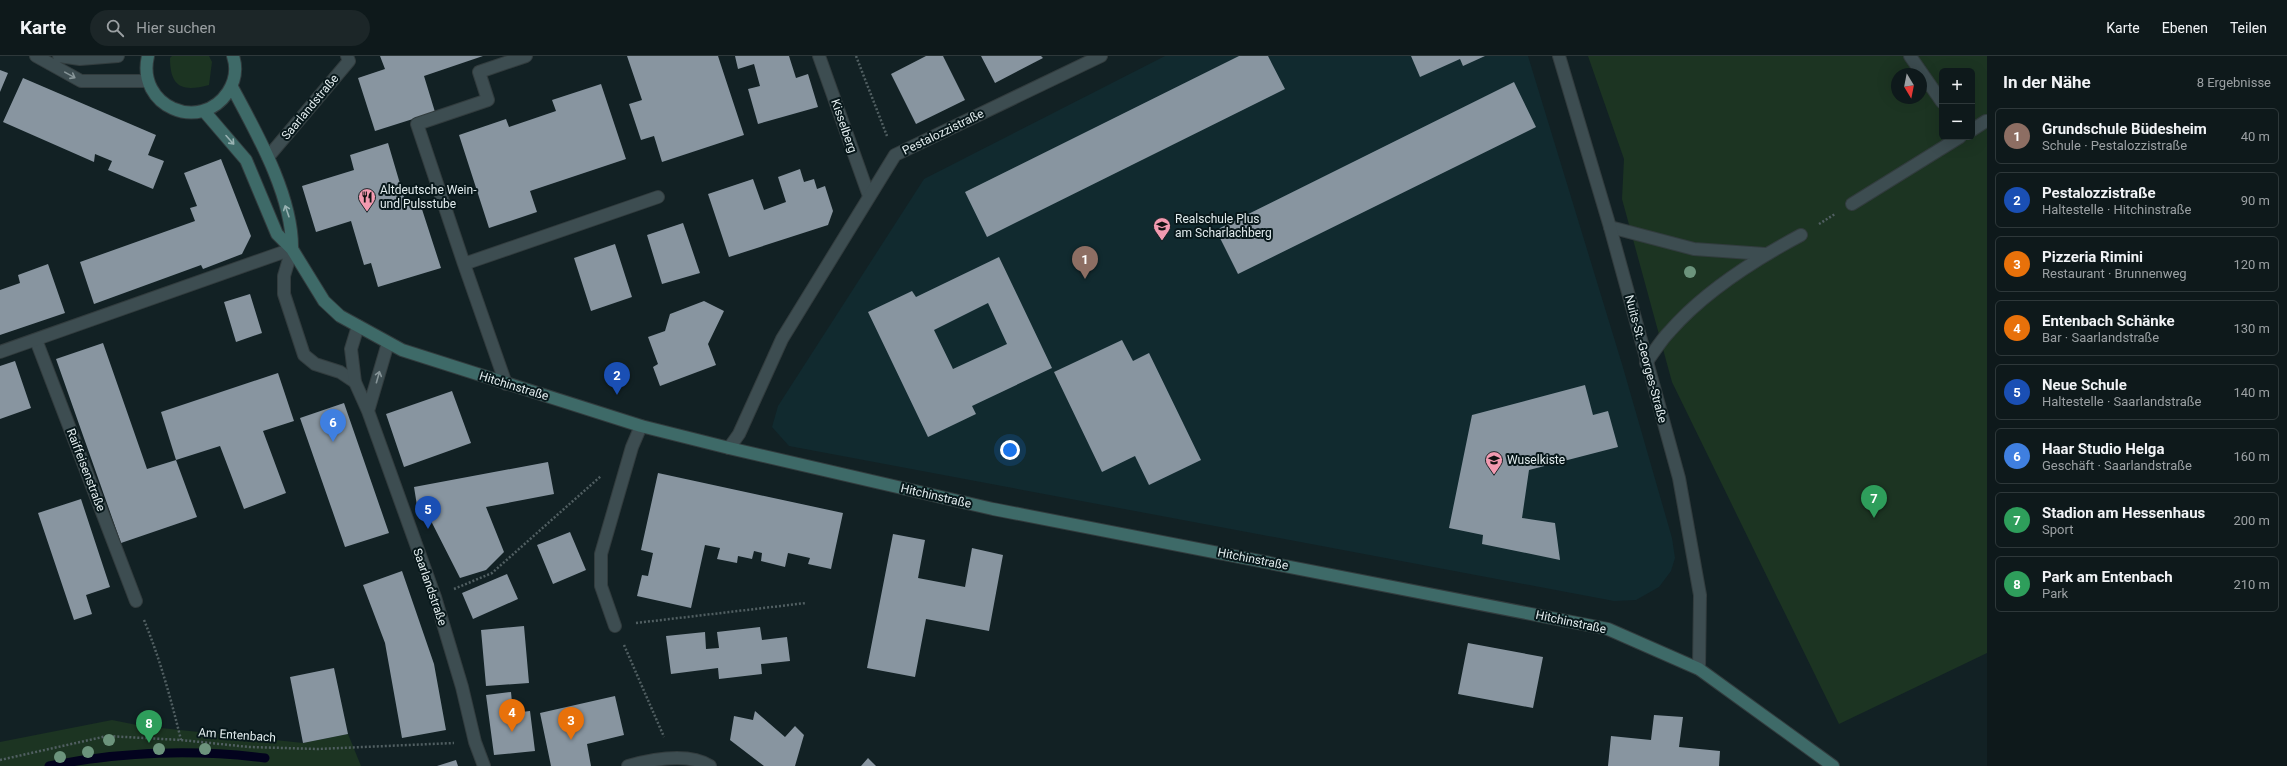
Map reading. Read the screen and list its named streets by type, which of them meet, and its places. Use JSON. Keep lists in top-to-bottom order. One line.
{"streets":{"main road":["Hitchinstraße"],"street":["Saarlandstraße","Kisselberg","Pestalozzistraße","Nuits-St.-Georges-Straße","Raiffeisenstraße"],"path":["Am Entenbach"]},"crossings":[["Saarlandstraße","Am Entenbach"],["Kisselberg","Pestalozzistraße"],["Pestalozzistraße","Hitchinstraße"],["Nuits-St.-Georges-Straße","Hitchinstraße"]],"places":{"restaurant":["Altdeutsche Wein- und Pulsstube"],"school or university":["Realschule Plus am Scharlachberg","Wuselkiste"]},"north":"bottom","page":{"header":"Karte","search":"Hier suchen","nav":["Karte","Ebenen","Teilen"],"heading":["In der Nähe","8 Ergebnisse"],"map_buttons":["+","−"],"list":[{"mark":"1","name":"Grundschule Büdesheim","note":"Schule · Pestalozzistraße","value":"40 m"},{"mark":"2","name":"Pestalozzistraße","note":"Haltestelle · Hitchinstraße","value":"90 m"},{"mark":"3","name":"Pizzeria Rimini","note":"Restaurant · Brunnenweg","value":"120 m"},{"mark":"4","name":"Entenbach Schänke","note":"Bar · Saarlandstraße","value":"130 m"},{"mark":"5","name":"Neue Schule","note":"Haltestelle · Saarlandstraße","value":"140 m"},{"mark":"6","name":"Haar Studio Helga","note":"Geschäft · Saarlandstraße","value":"160 m"},{"mark":"7","name":"Stadion am Hessenhaus","note":"Sport","value":"200 m"},{"mark":"8","name":"Park am Entenbach","note":"Park","value":"210 m"}],"pins":["1","2","6","7","5","4","3","8"]}}
